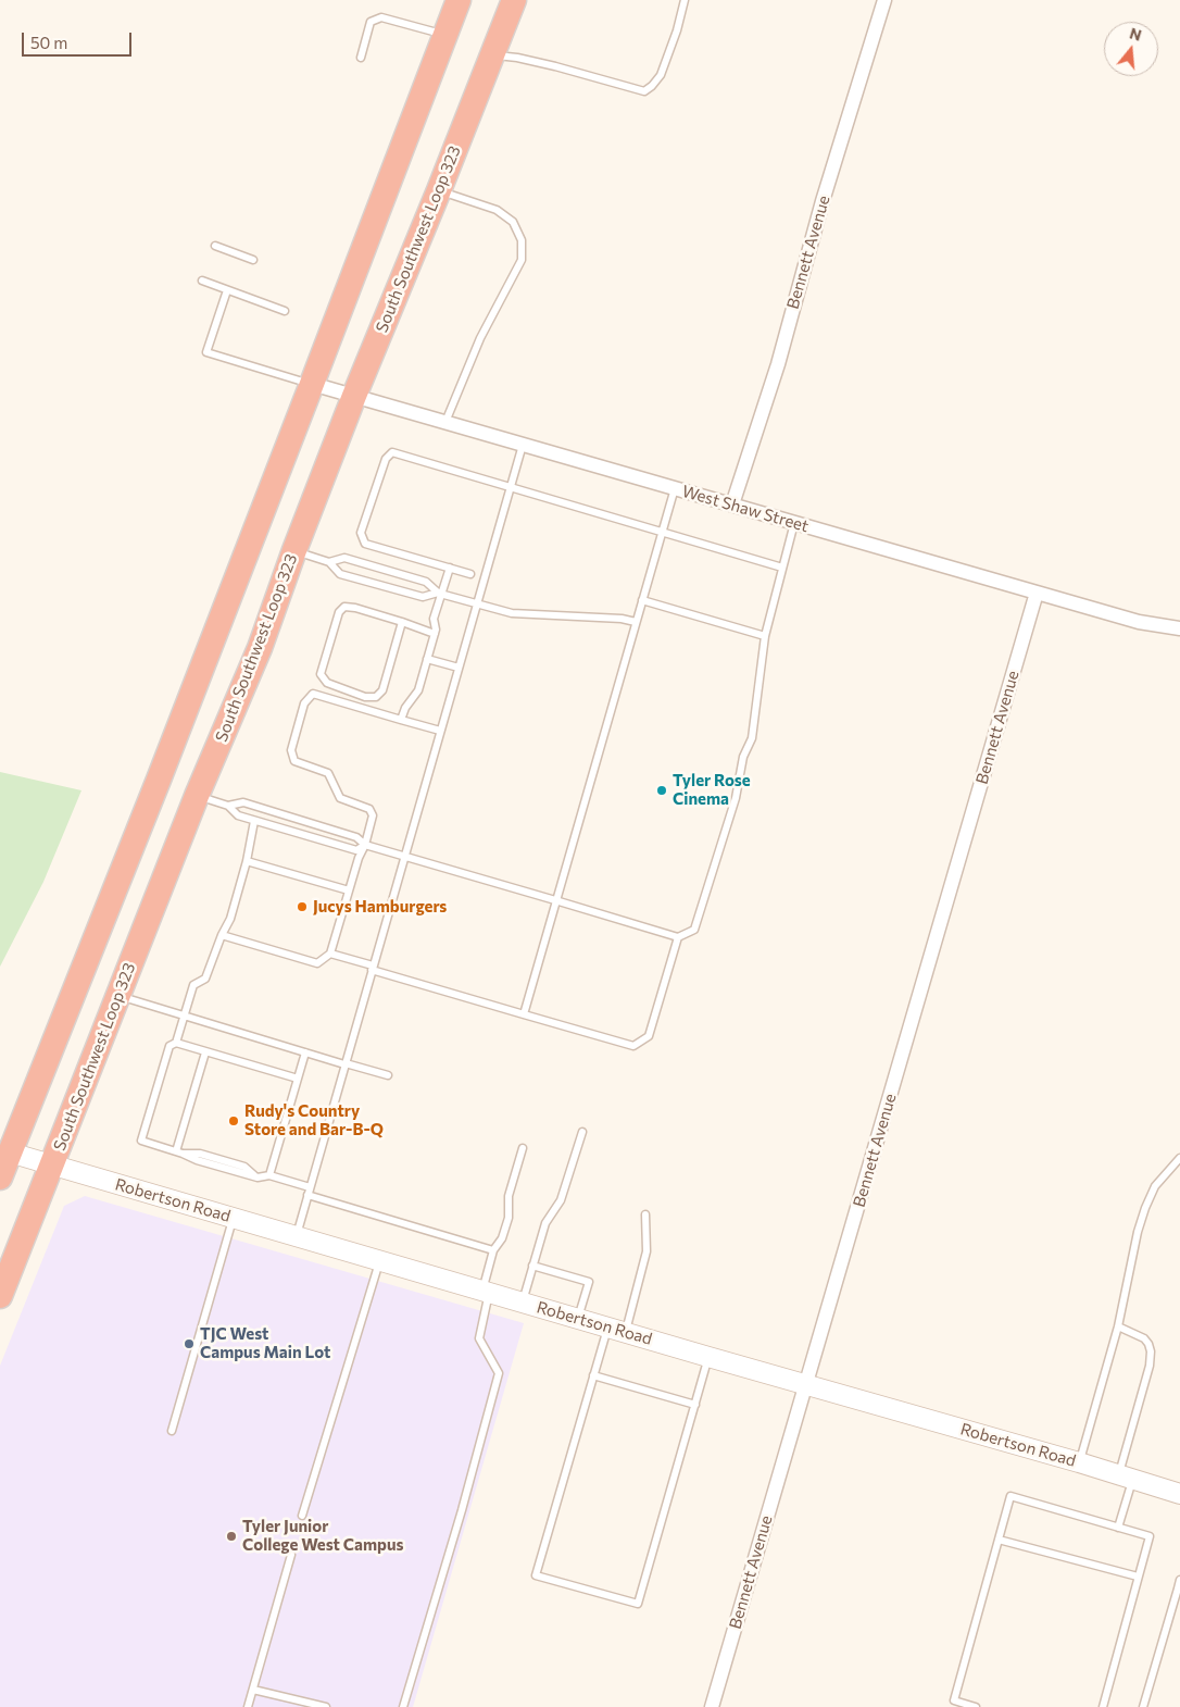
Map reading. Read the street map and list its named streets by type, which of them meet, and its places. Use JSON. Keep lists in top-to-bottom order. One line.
{"streets":{"highway":["South Southwest Loop 323"],"street":["Bennett Avenue","West Shaw Street","Robertson Road"]},"crossings":[["South Southwest Loop 323","West Shaw Street"],["South Southwest Loop 323","Robertson Road"],["Bennett Avenue","West Shaw Street"],["Bennett Avenue","Robertson Road"]],"places":["Tyler Rose Cinema","Jucys Hamburgers","Rudy's Country Store and Bar-B-Q","TJC West Campus Main Lot","Tyler Junior College West Campus"],"scale_bar":"50 m","north":"top"}
